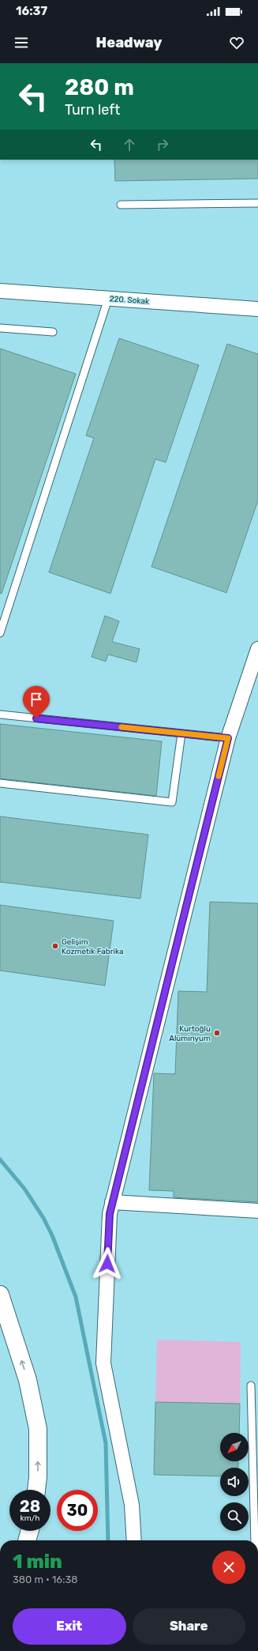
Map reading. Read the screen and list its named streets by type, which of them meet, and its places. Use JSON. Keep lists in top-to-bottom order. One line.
{"streets":{"street":["220. Sokak"]},"places":["Gelişim Kozmetik Fabrika","Kurtoğlu Alüminyum"],"north":"bottom left","page":{"status":"16:37","header":"Headway","turn":["280 m","Turn left"],"speed":"28 km/h","limit":"30","heading":["1 min","380 m · 16:38"],"buttons":["Exit","Share"]}}
